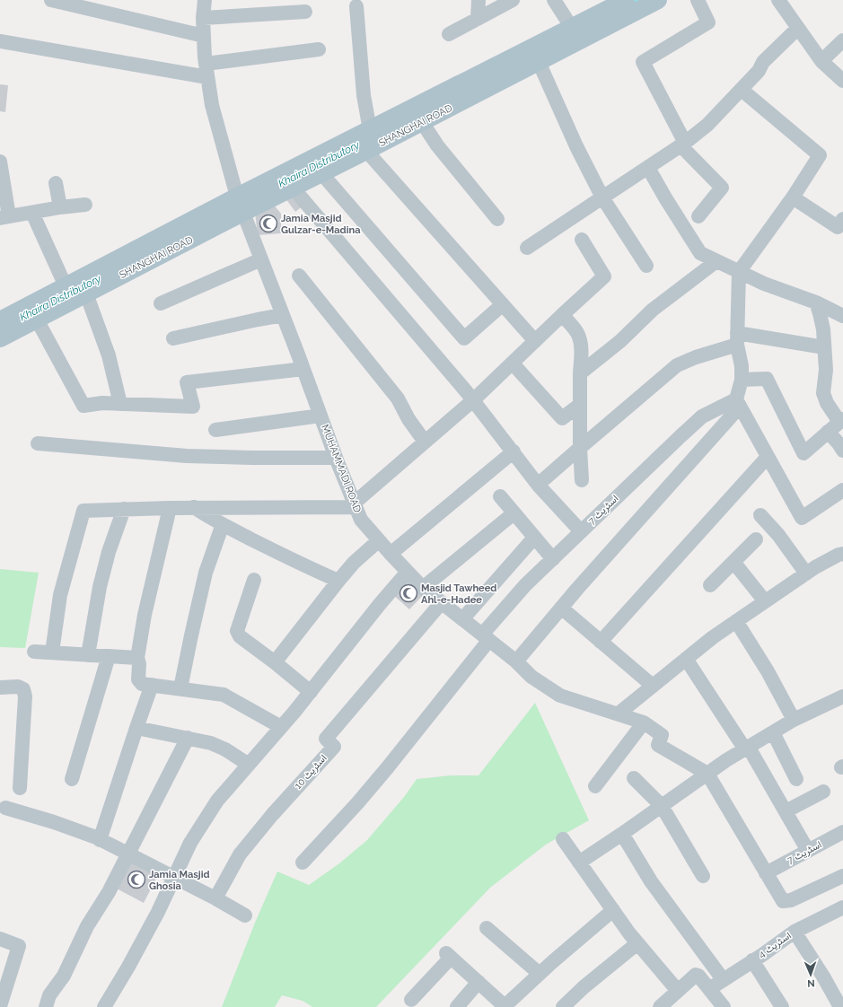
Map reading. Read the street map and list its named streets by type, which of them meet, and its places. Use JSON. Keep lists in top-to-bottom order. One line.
{"streets":{"main road":["SHANGHAI ROAD"],"street":["MUHAMMADI ROAD","اسٹریٹ 7","اسٹریٹ 10","اسٹریٹ 4"]},"crossings":[["SHANGHAI ROAD","MUHAMMADI ROAD"],["MUHAMMADI ROAD","اسٹریٹ 7"],["MUHAMMADI ROAD","اسٹریٹ 10"]],"water":["Khaira Distributory"],"places":{"mosque":["Jamia Masjid Gulzar-e-Madina","Masjid Tawheed Ahl-e-Hadee","Jamia Masjid Ghosia"]},"north":"bottom"}
